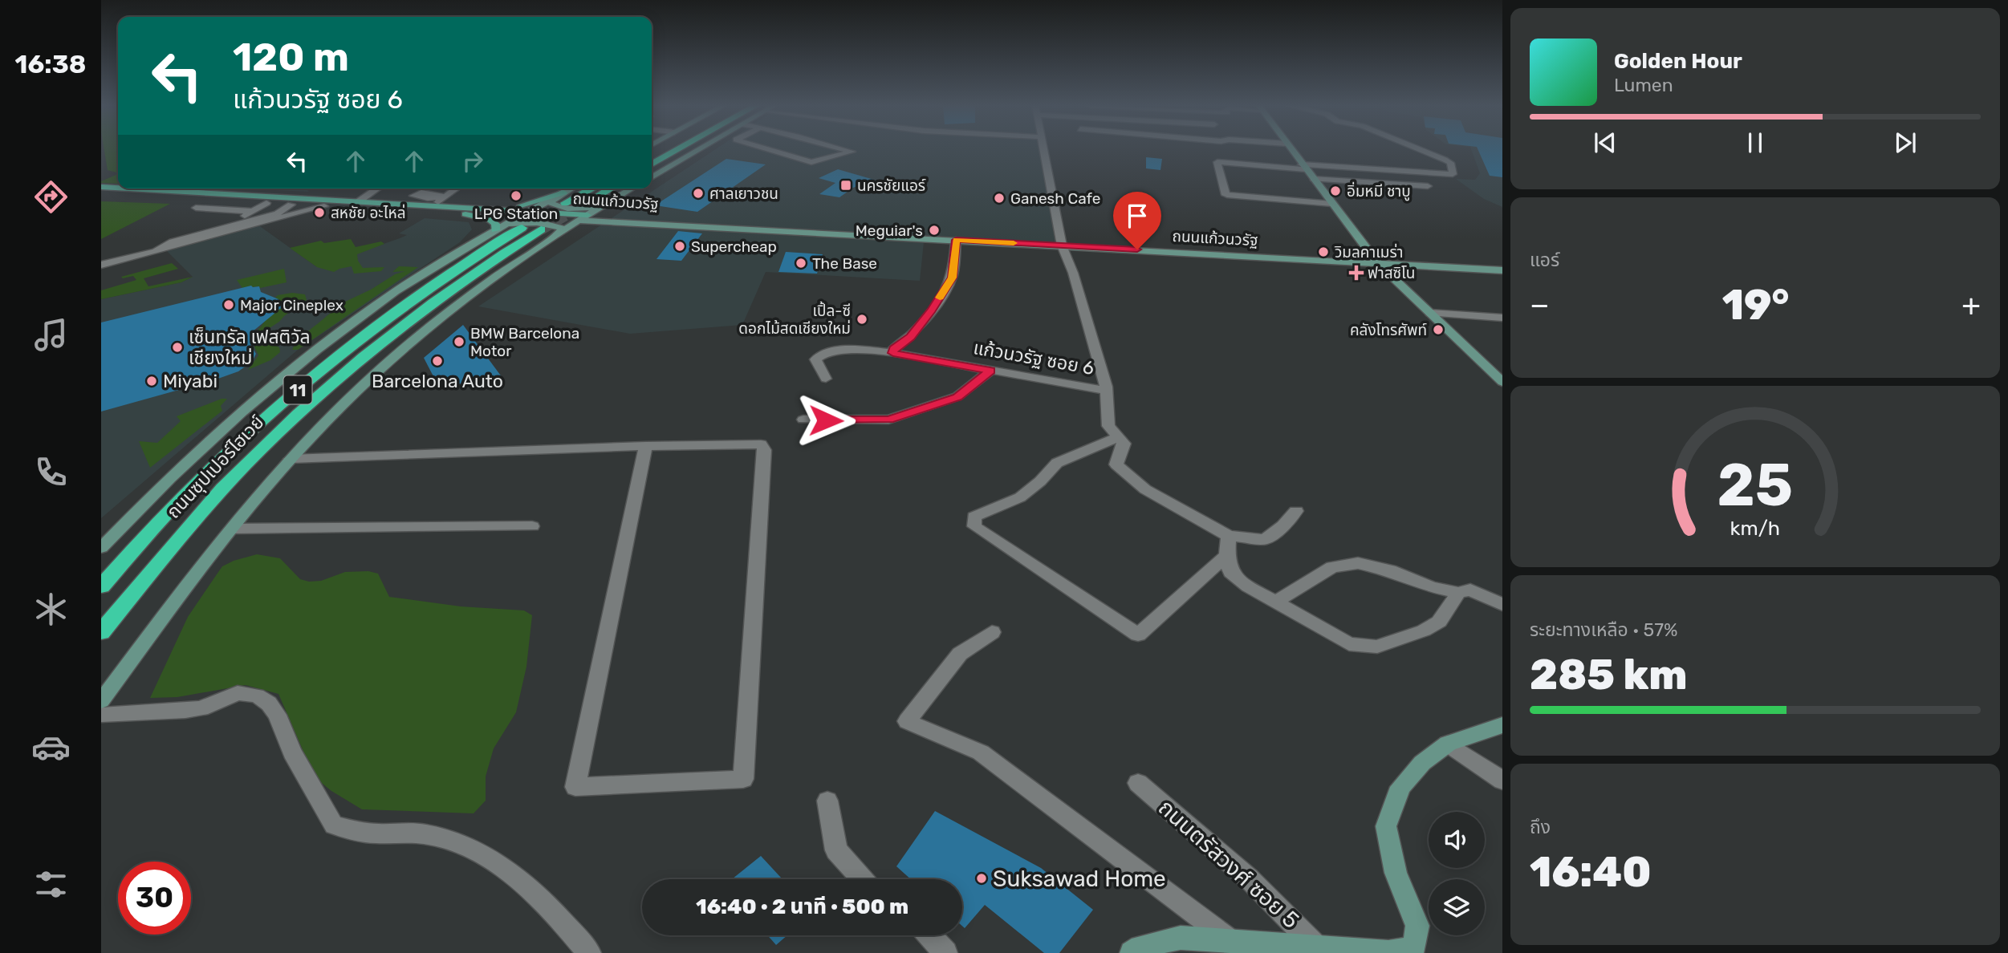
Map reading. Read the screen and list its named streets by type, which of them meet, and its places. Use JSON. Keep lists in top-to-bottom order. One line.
{"streets":{"highway":["11","ถนนซุปเปอร์ไฮเวย์"],"main road":["ถนนแก้วนวรัฐ"],"street":["แก้วนวรัฐ ซอย 6","ถนนตรัสวงศ์ ซอย 5"]},"crossings":[["ถนนแก้วนวรัฐ","ถนนซุปเปอร์ไฮเวย์"]],"places":{"transit":["นครชัยแอร์"],"other":["อิ่มหมี ชาบู","ศาลเยาวชน","LPG Station","Ganesh Cafe","สหชัย อะไหล่","Meguiar's","Supercheap","วิมลคาเมร่า","The Base","Major Cineplex","เปิ้ล-ซี ดอกไม้สดเชียงใหม่","คลังโทรศัพท์","BMW Barcelona Motor","เซ็นทรัล เฟสติวัล เชียงใหม่","Barcelona Auto","Miyabi","Suksawad Home"],"health":["ฟาสซิโน"]},"page":{"tabs":"16:38","turn":["120 m","แก้วนวรัฐ ซอย 6"],"song":["Golden Hour","Lumen"],"tile":["แอร์",["ระยะทางเหลือ · 57%","285 km"],["ถึง","16:40"]],"heat":["−","19°","+"],"limit":"30","trip":"16:40 · 2 นาที · 500 m","gauge":["25","km/h"]}}
